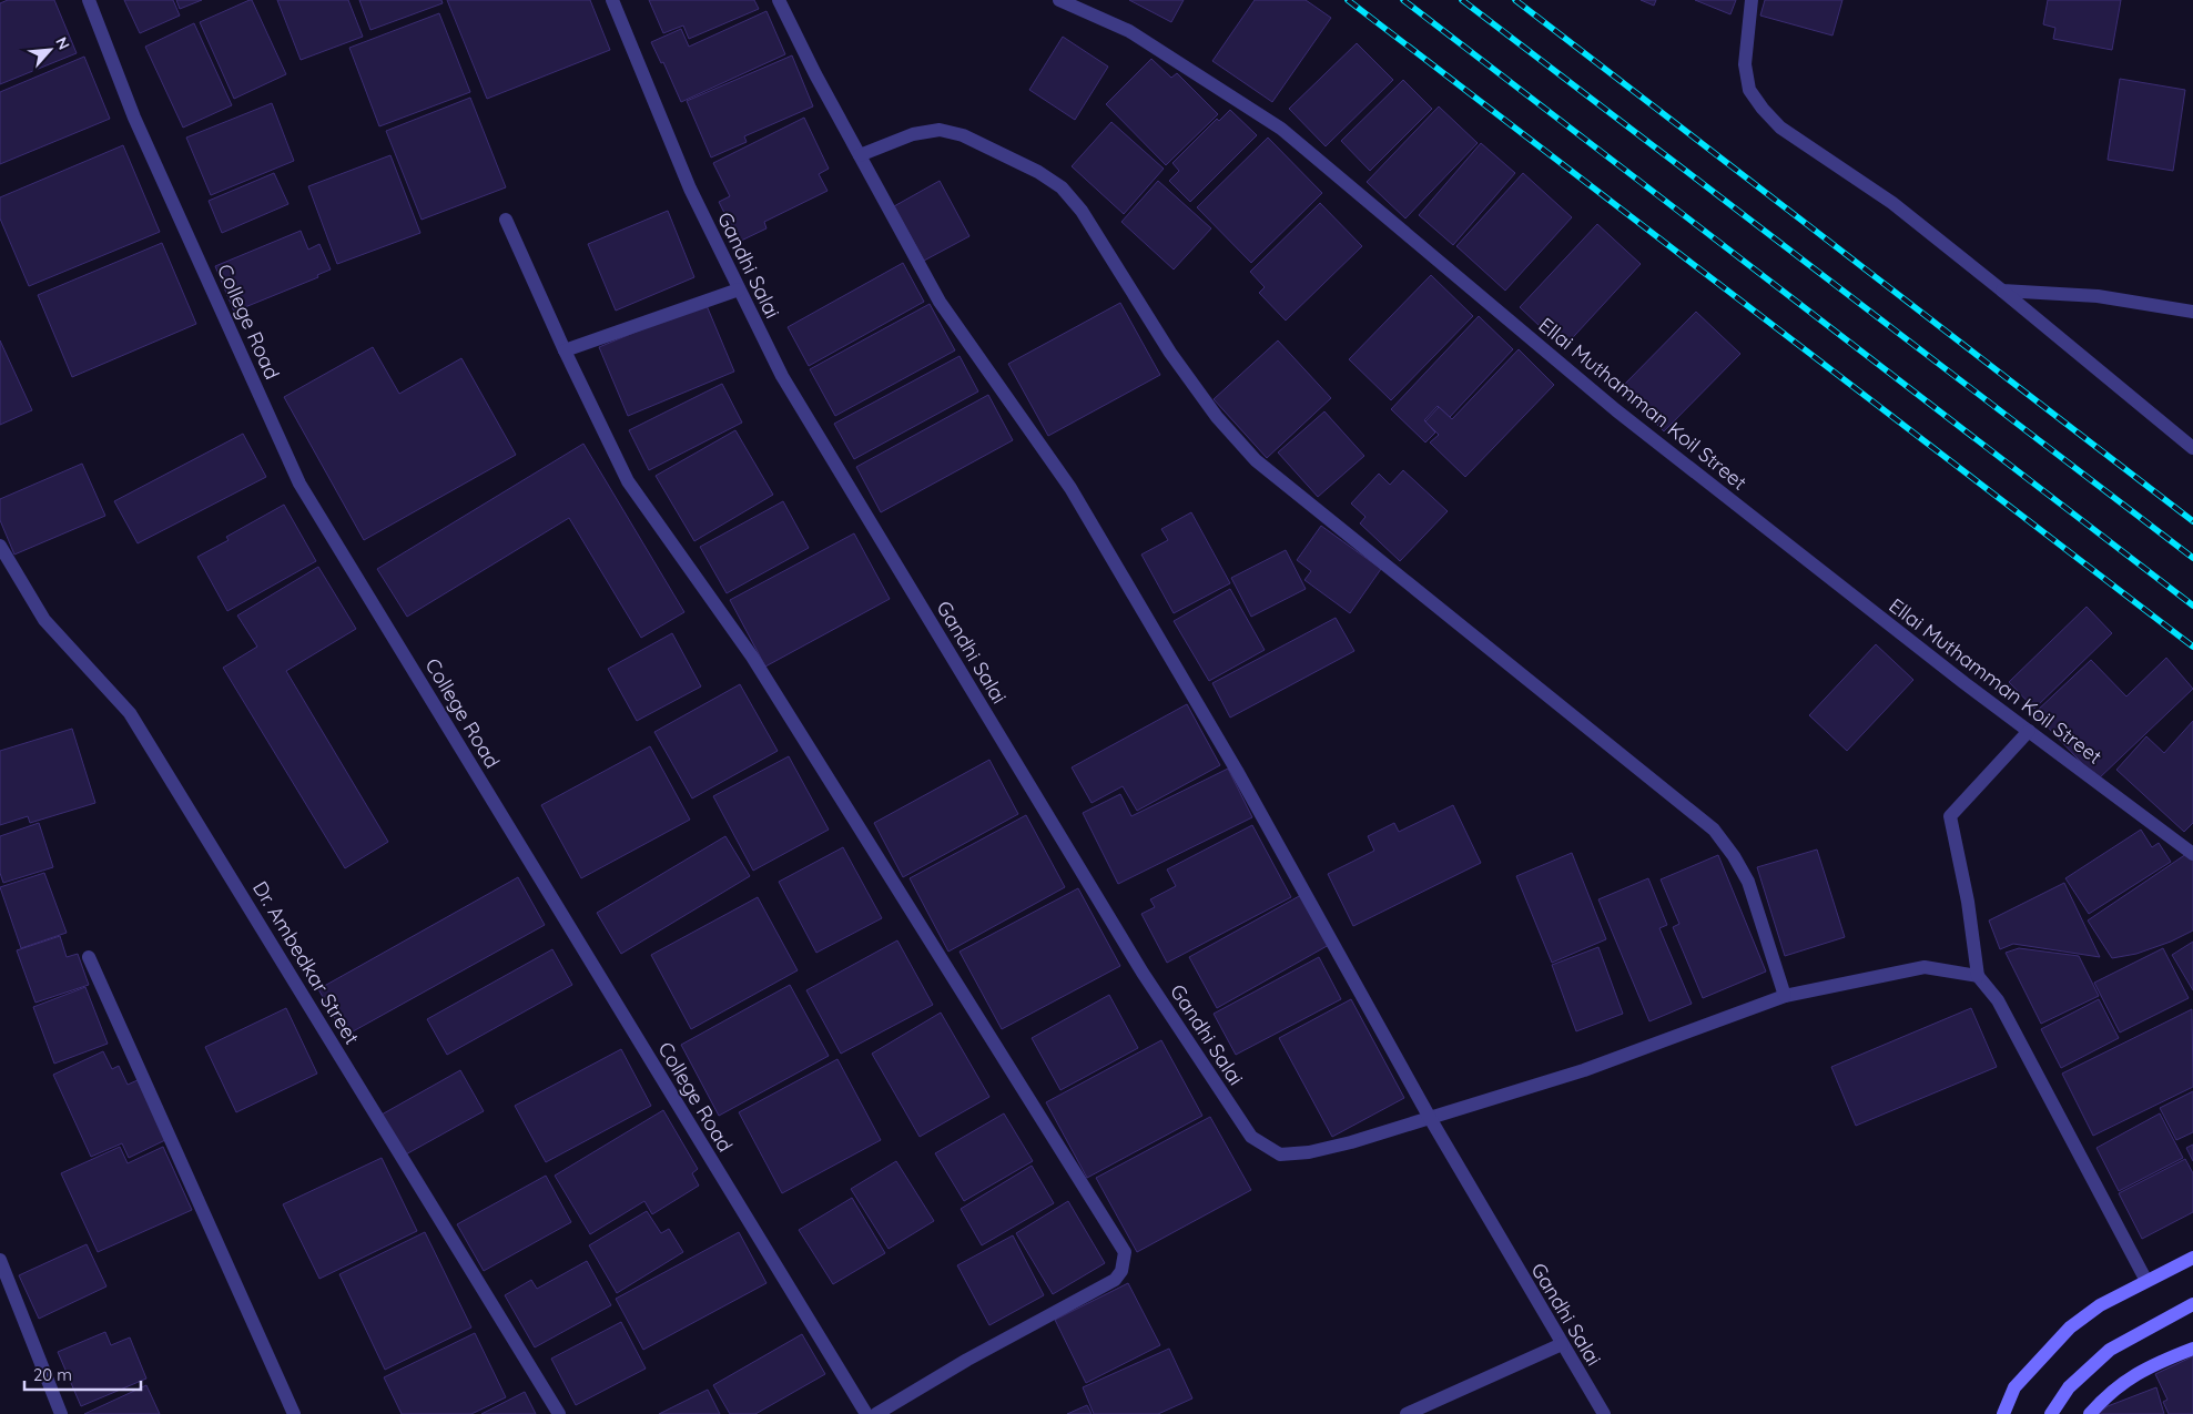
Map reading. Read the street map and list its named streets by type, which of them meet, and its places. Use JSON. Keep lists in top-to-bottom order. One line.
{"streets":{"street":["Gandhi Salai","College Road","Ellai Muthamman Koil Street","Dr. Ambedkar Street"]},"scale_bar":"20 m","north":"top right"}
